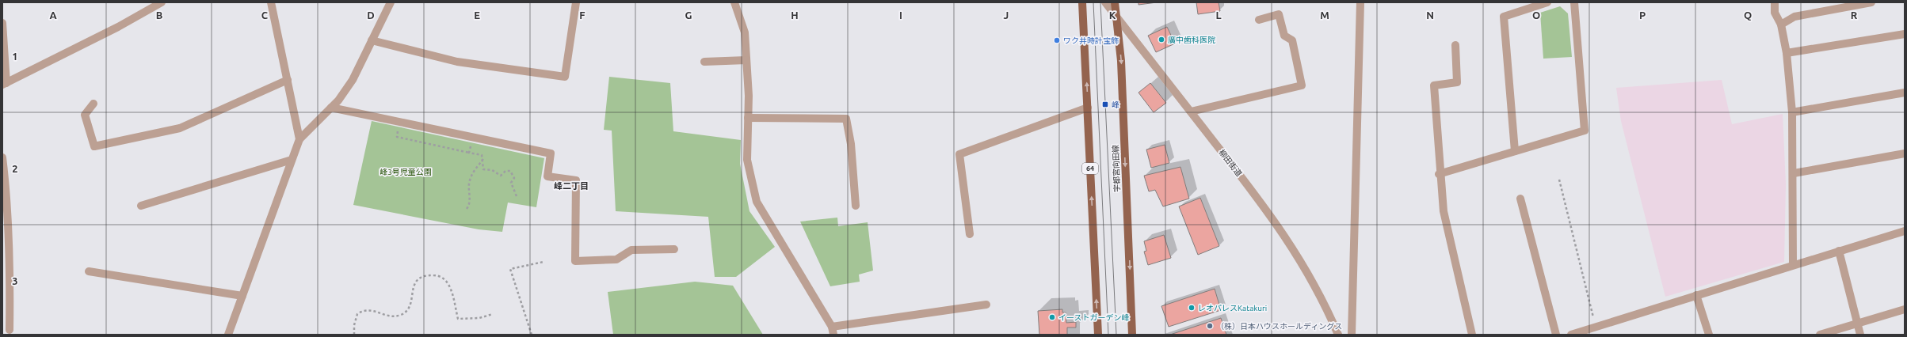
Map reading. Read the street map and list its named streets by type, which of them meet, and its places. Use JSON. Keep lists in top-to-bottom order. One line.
{"streets":{"main road":["64","宇都宮向田線"],"street":["柳田街道"]},"crossings":[["柳田街道","宇都宮向田線"]],"districts":["峰二丁目"],"parks":["峰3号児童公園"],"places":{"other":["廣中歯科医院","ワク井時計宝飾","レオパレスKatakuri","イーストガーデン峰","（株）日本ハウスホールディングス"],"transit":["峰"]},"grid":{"columns":["A","B","C","D","E","F","G","H","I","J","K","L","M","N","O","P","Q","R"],"rows":["1","2","3"]}}
